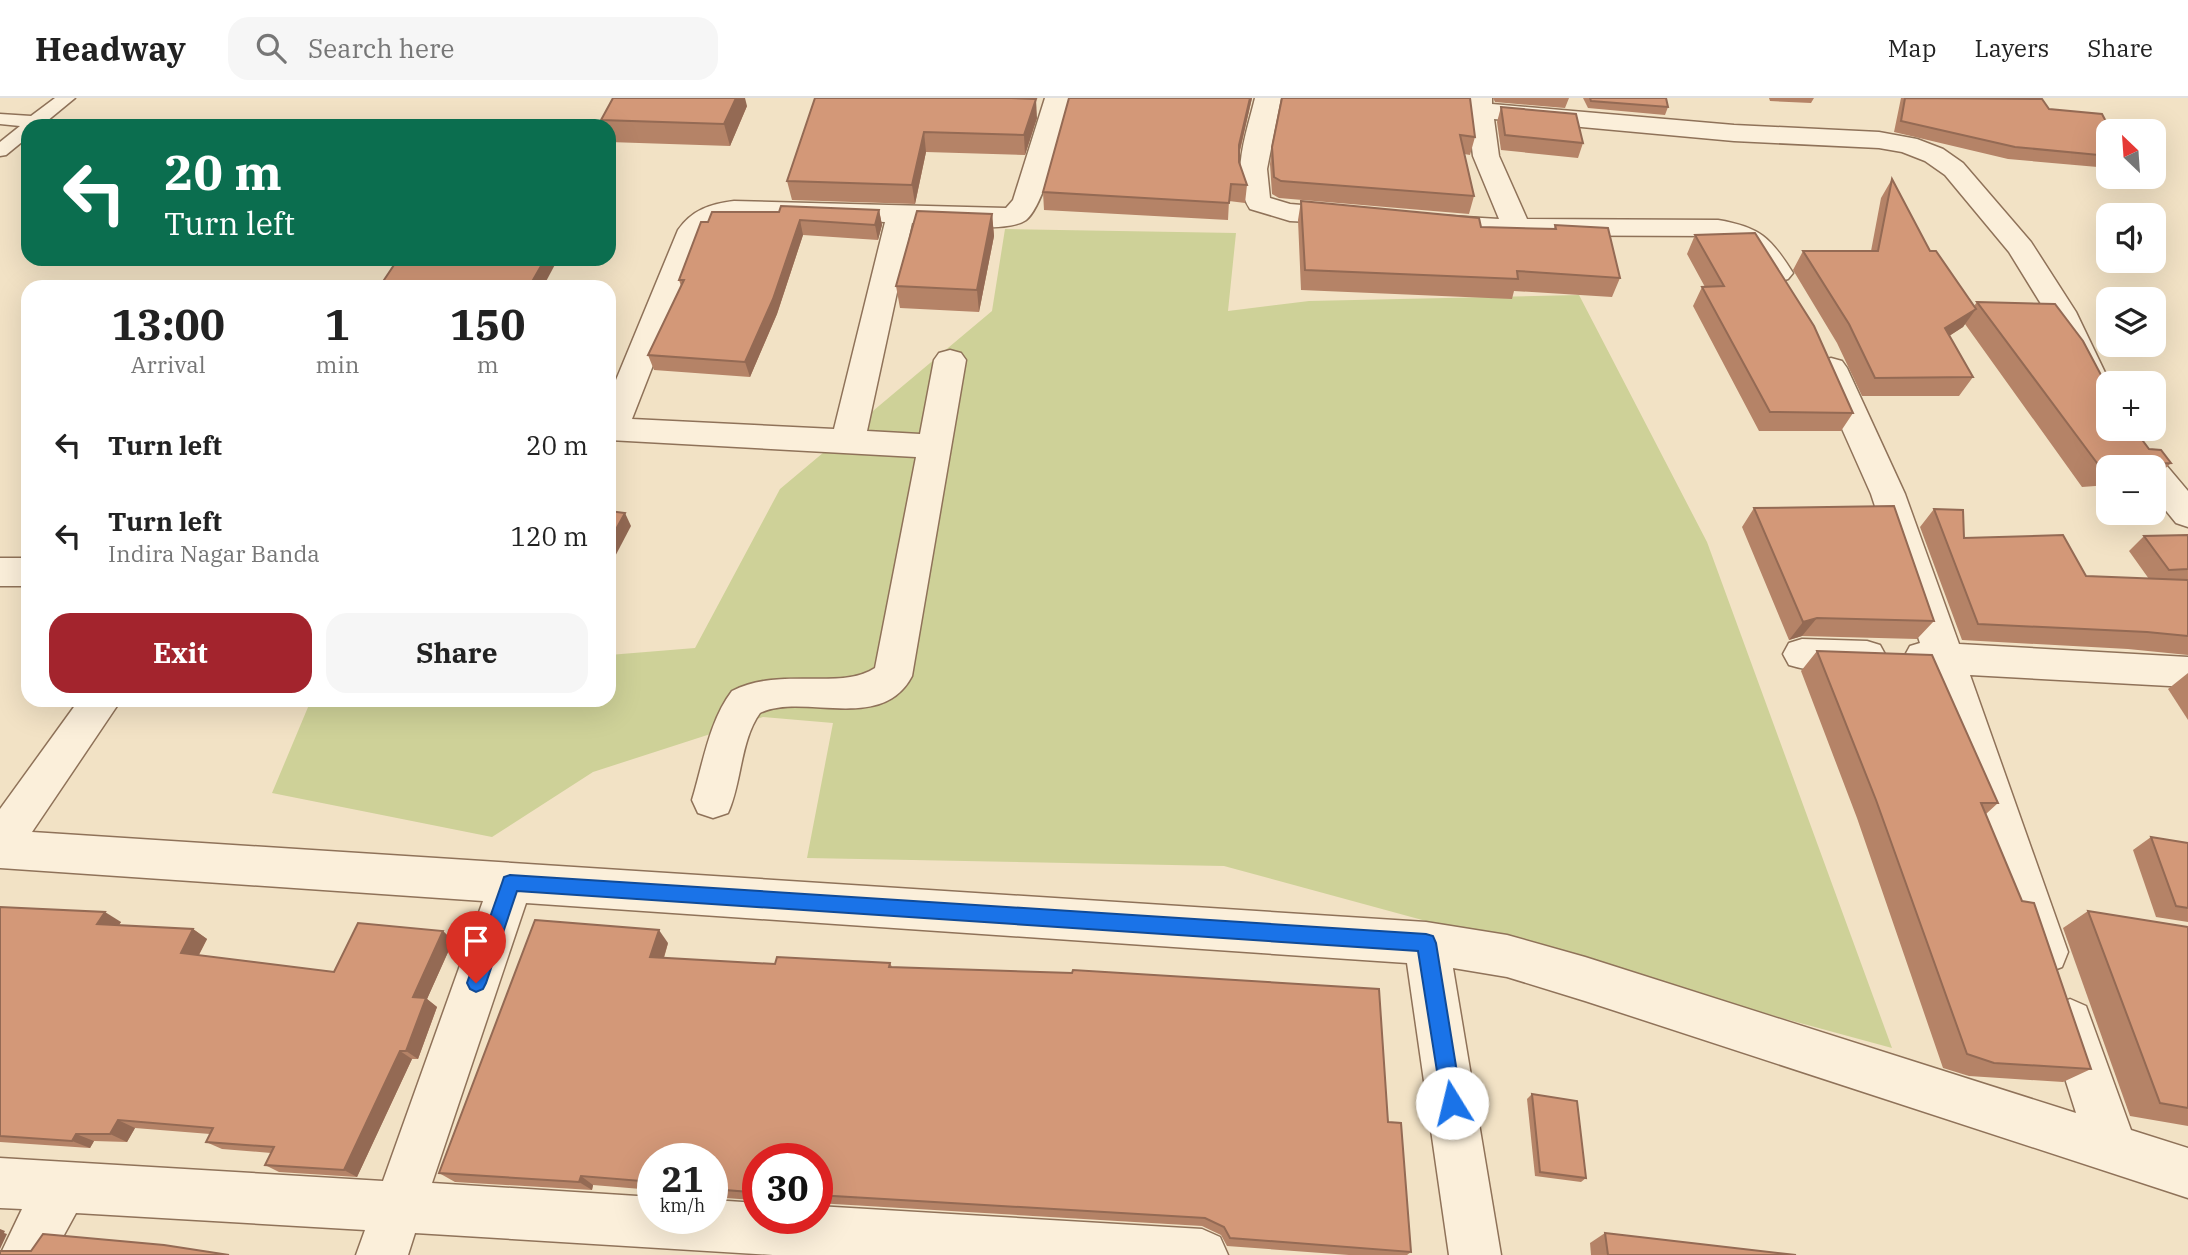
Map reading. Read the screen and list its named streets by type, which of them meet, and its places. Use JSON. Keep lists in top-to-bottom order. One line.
{"north":"top left","page":{"header":"Headway","search":"Search here","nav":["Map","Layers","Share"],"map_buttons":["+","−"],"turn":["20 m","Turn left"],"eta":["13:00","Arrival","1","min","150","m"],"list":[{"name":"Turn left","value":"20 m"},{"name":"Turn left","note":"Indira Nagar Banda","value":"120 m"}],"buttons":["Exit","Share"],"speed":"21 km/h","limit":"30"}}
